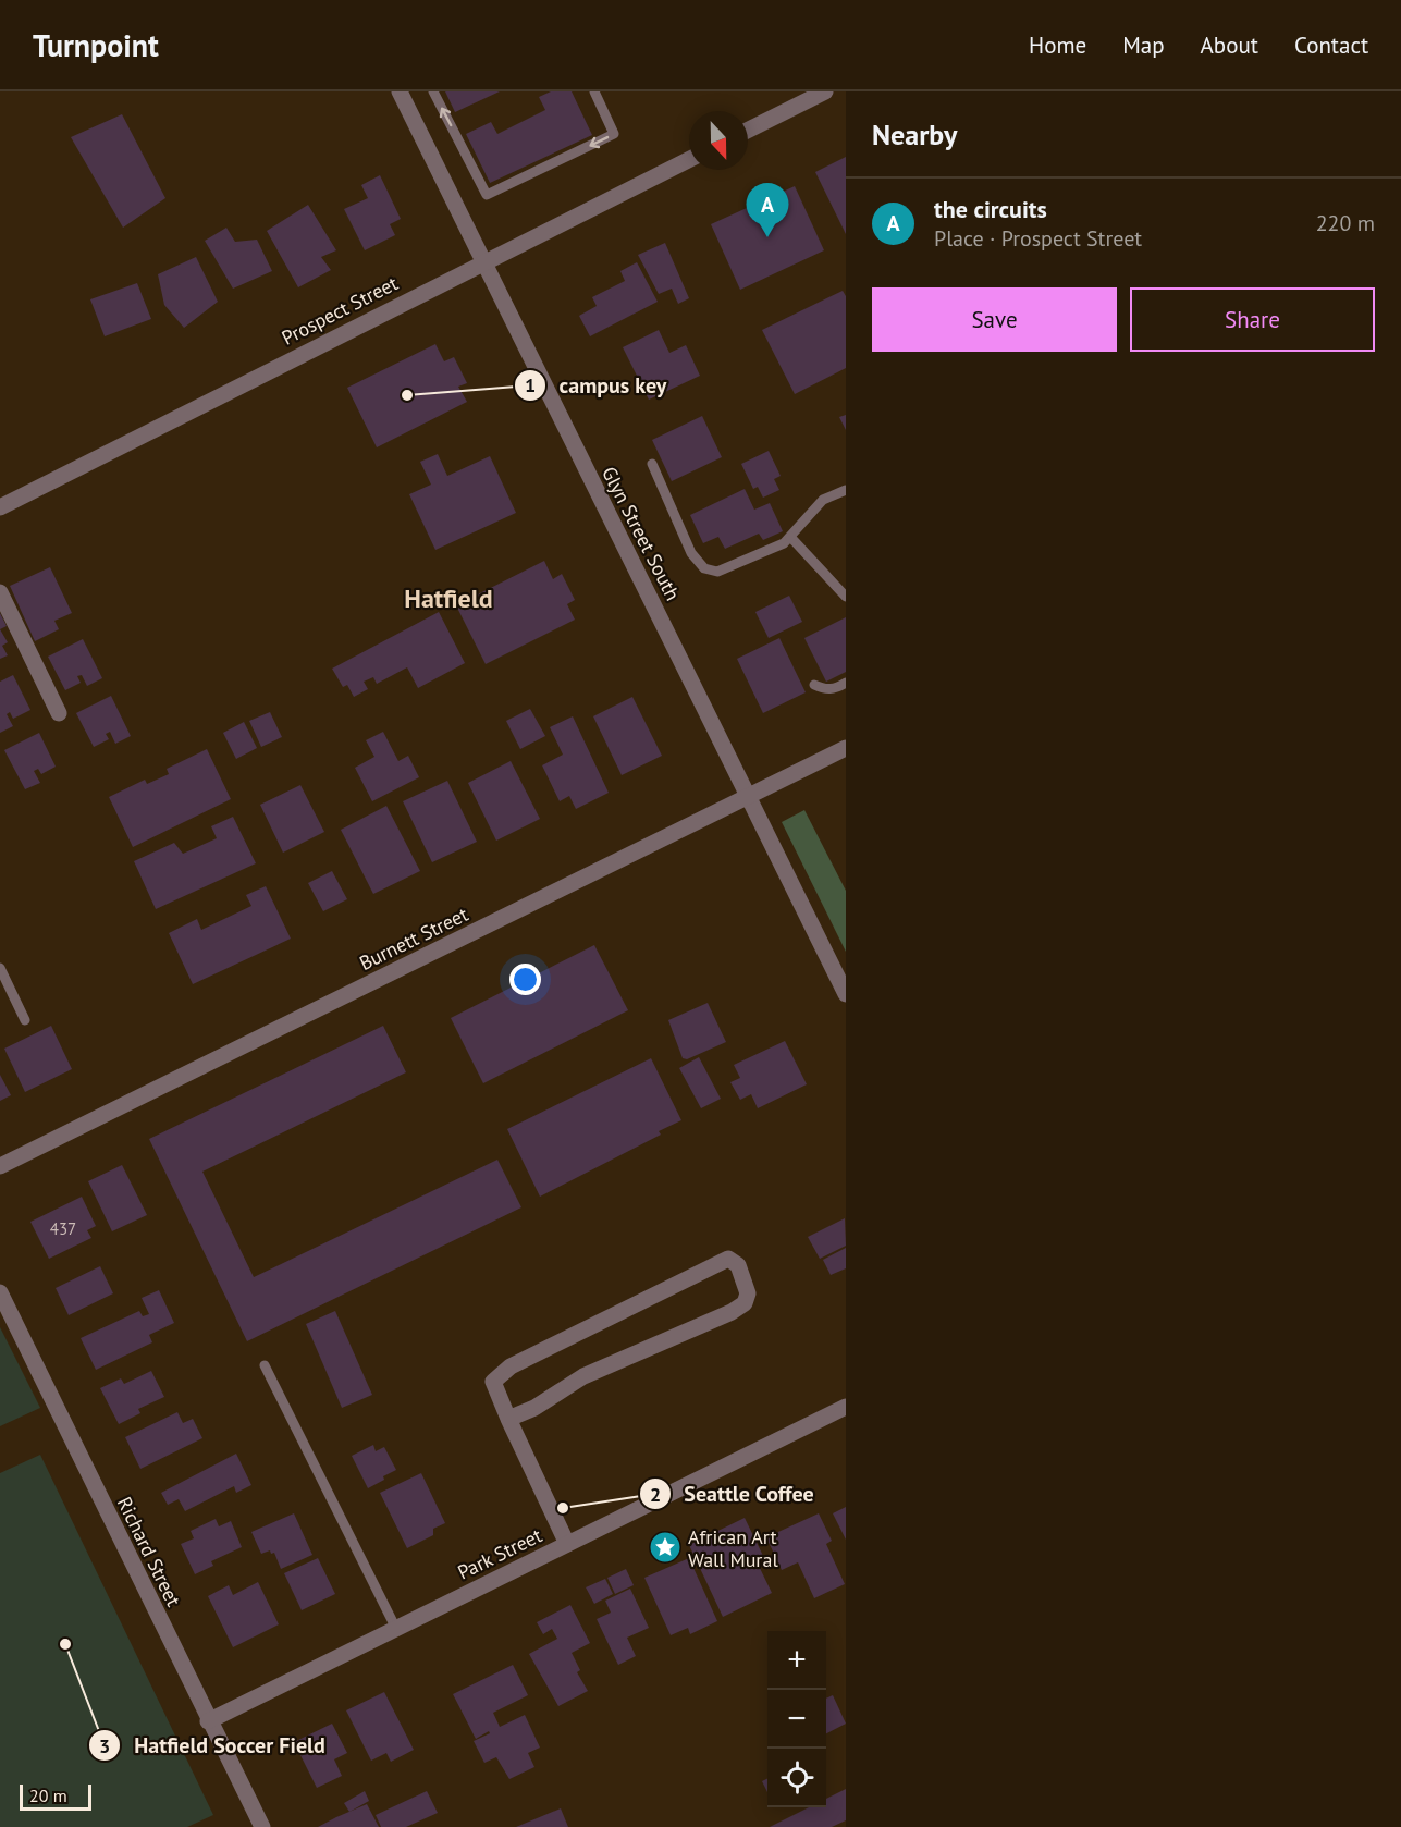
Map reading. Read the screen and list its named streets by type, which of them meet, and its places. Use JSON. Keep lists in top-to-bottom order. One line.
{"streets":{"street":["Prospect Street","Glyn Street South","Burnett Street","Richard Street","Park Street"]},"crossings":[["Prospect Street","Glyn Street South"],["Glyn Street South","Burnett Street"],["Richard Street","Park Street"]],"districts":["Hatfield"],"places":{"other":["campus key","Seattle Coffee","Hatfield Soccer Field"],"place":["African Art Wall Mural"]},"house_numbers":["437"],"scale_bar":"20 m","north":"bottom","page":{"header":"Turnpoint","nav":["Home","Map","About","Contact"],"heading":"Nearby","list":[{"mark":"A","name":"the circuits","note":"Place · Prospect Street","value":"220 m"}],"pins":"A","buttons":["Save","Share"],"map_buttons":["+","−"],"scale":"20 m"}}
